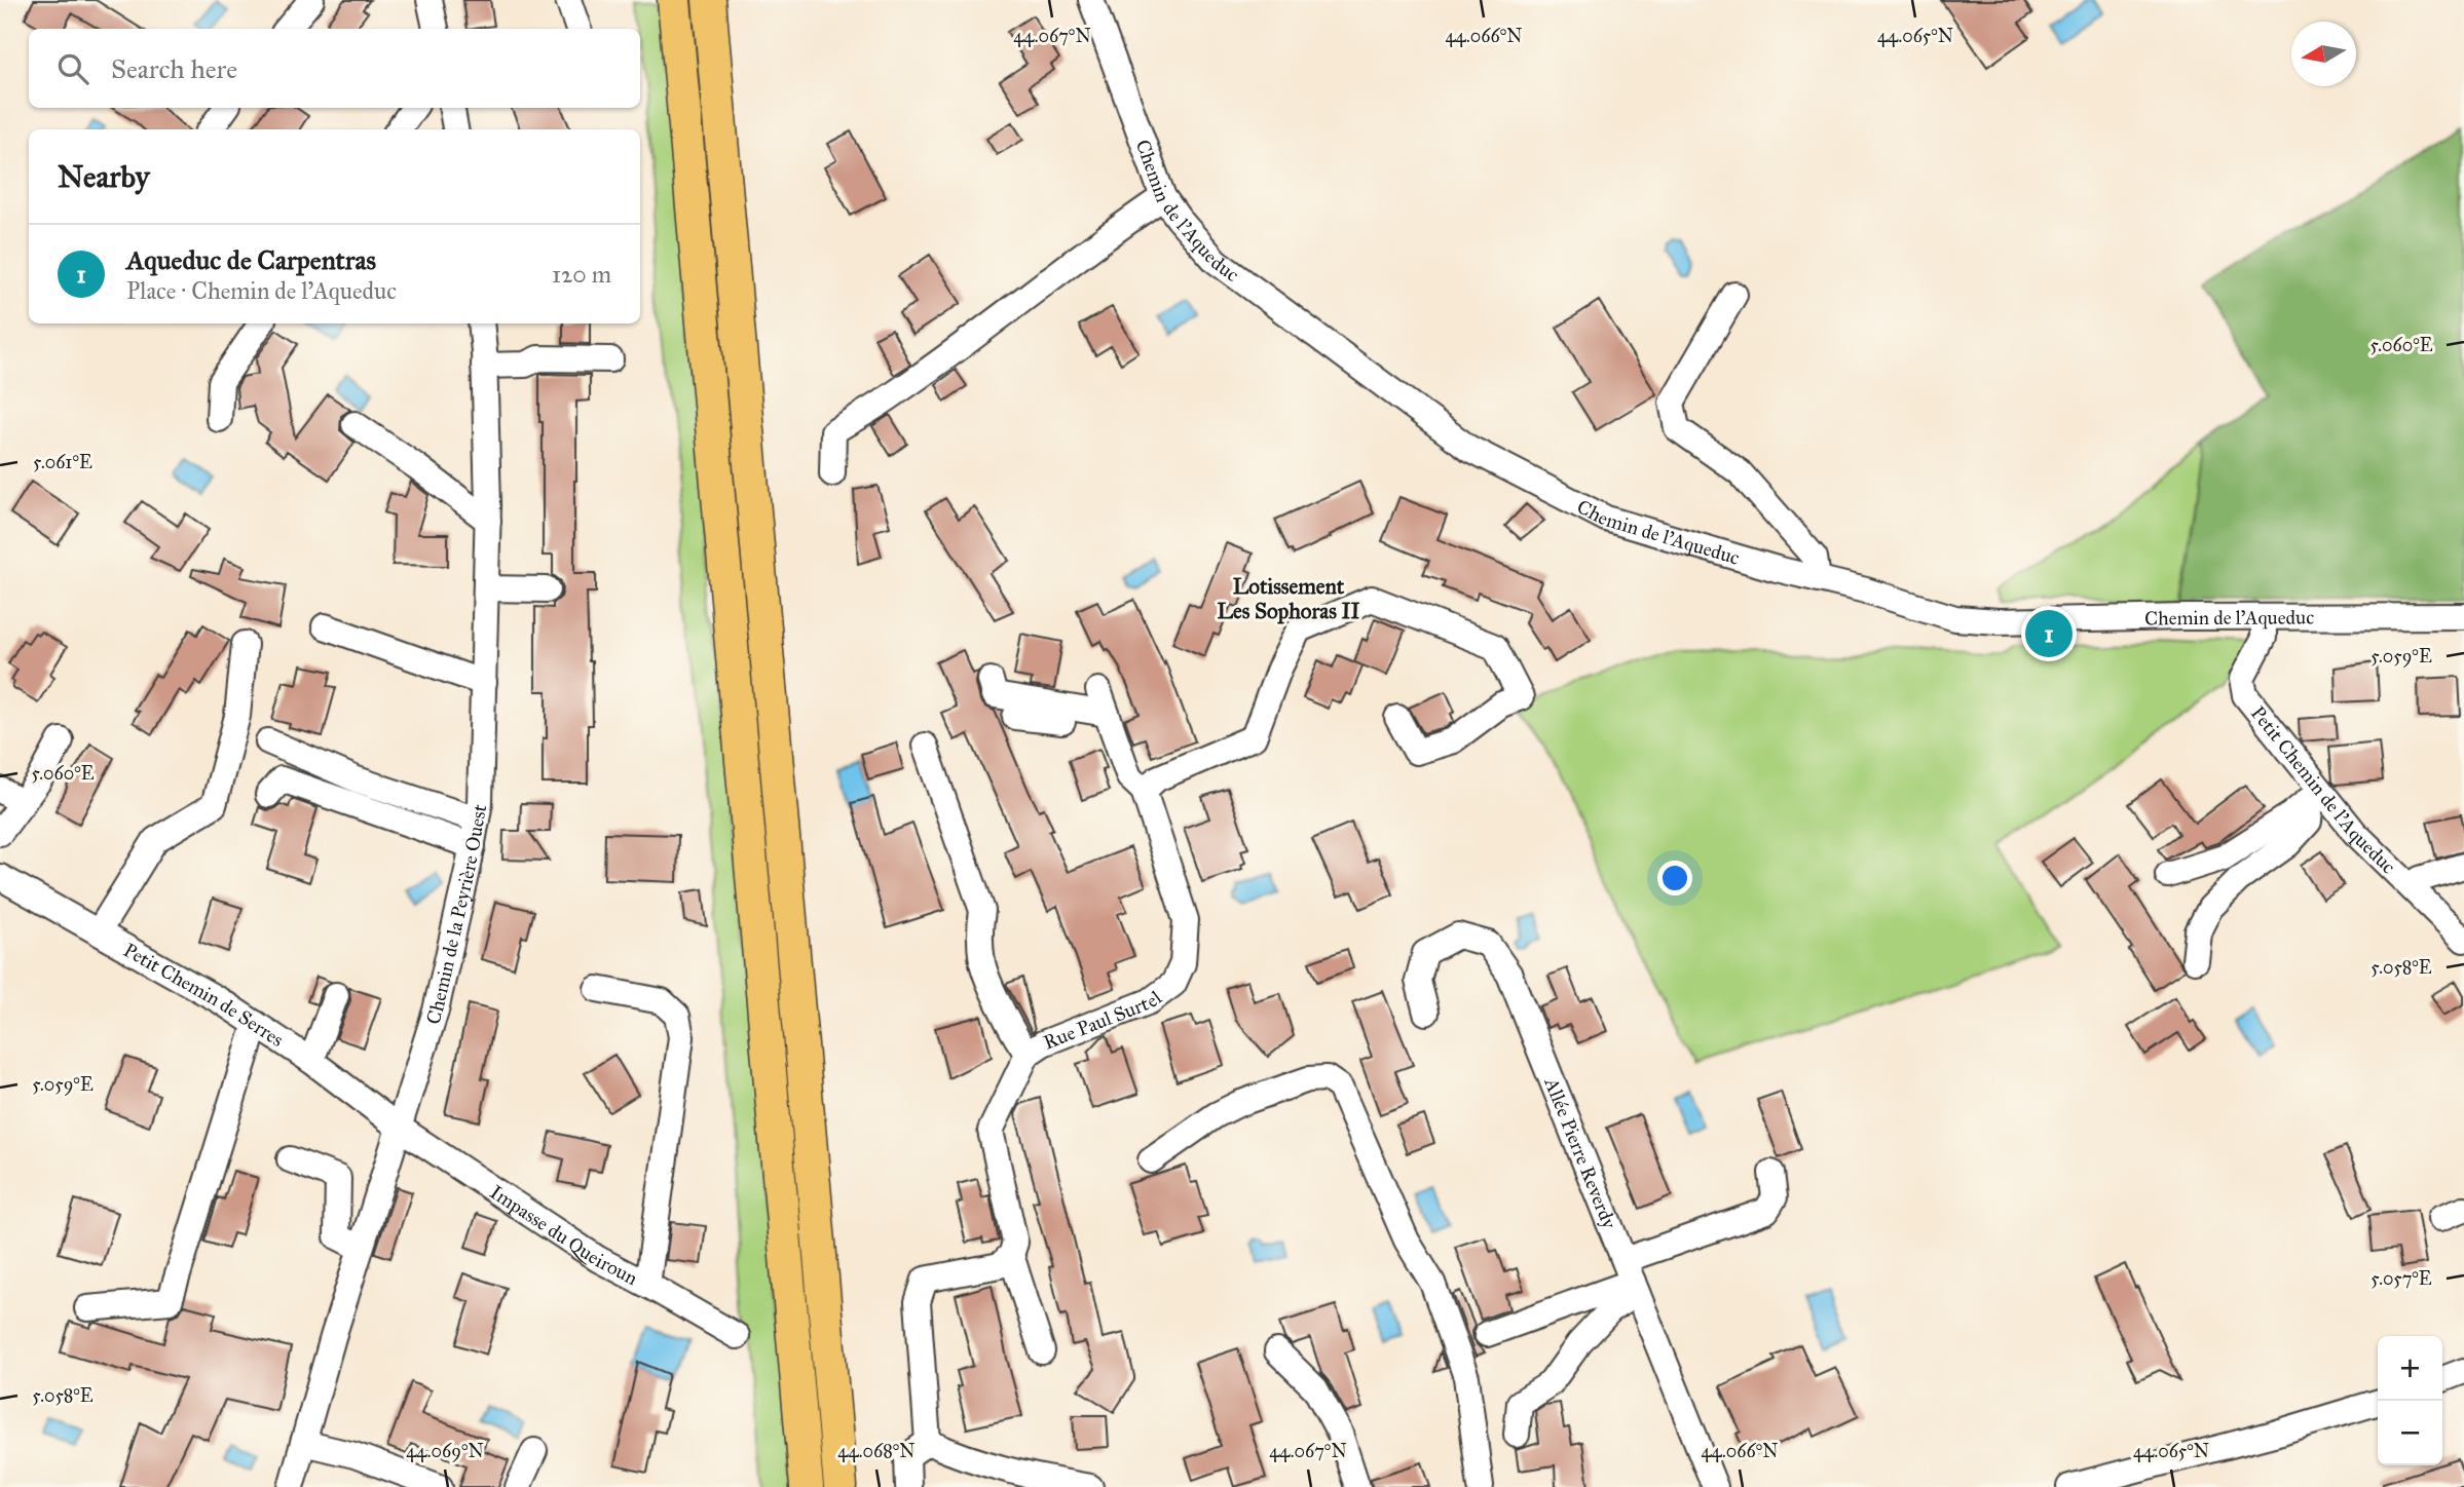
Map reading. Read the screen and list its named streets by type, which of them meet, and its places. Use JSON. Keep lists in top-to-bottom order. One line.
{"streets":{"street":["Chemin de l'Aqueduc","Petit Chemin de l'Aqueduc","Chemin de la Peyrière Ouest","Petit Chemin de Serres","Rue Paul Surtel","Allée Pierre Reverdy","Impasse du Queiroun"]},"crossings":[["Chemin de l'Aqueduc","Petit Chemin de l'Aqueduc"],["Chemin de la Peyrière Ouest","Petit Chemin de Serres"],["Chemin de la Peyrière Ouest","Impasse du Queiroun"],["Petit Chemin de Serres","Impasse du Queiroun"]],"districts":["Lotissement Les Sophoras II"],"north":"left","page":{"search":"Search here","heading":"Nearby","list":[{"mark":"1","name":"Aqueduc de Carpentras","note":"Place · Chemin de l'Aqueduc","value":"120 m"}],"pins":"1","map_buttons":["+","−"]},"coordinates":["44.067°N","44.066°N","44.065°N","5.060°E","5.061°E","5.059°E","5.058°E","5.057°E","44.069°N","44.068°N"]}
